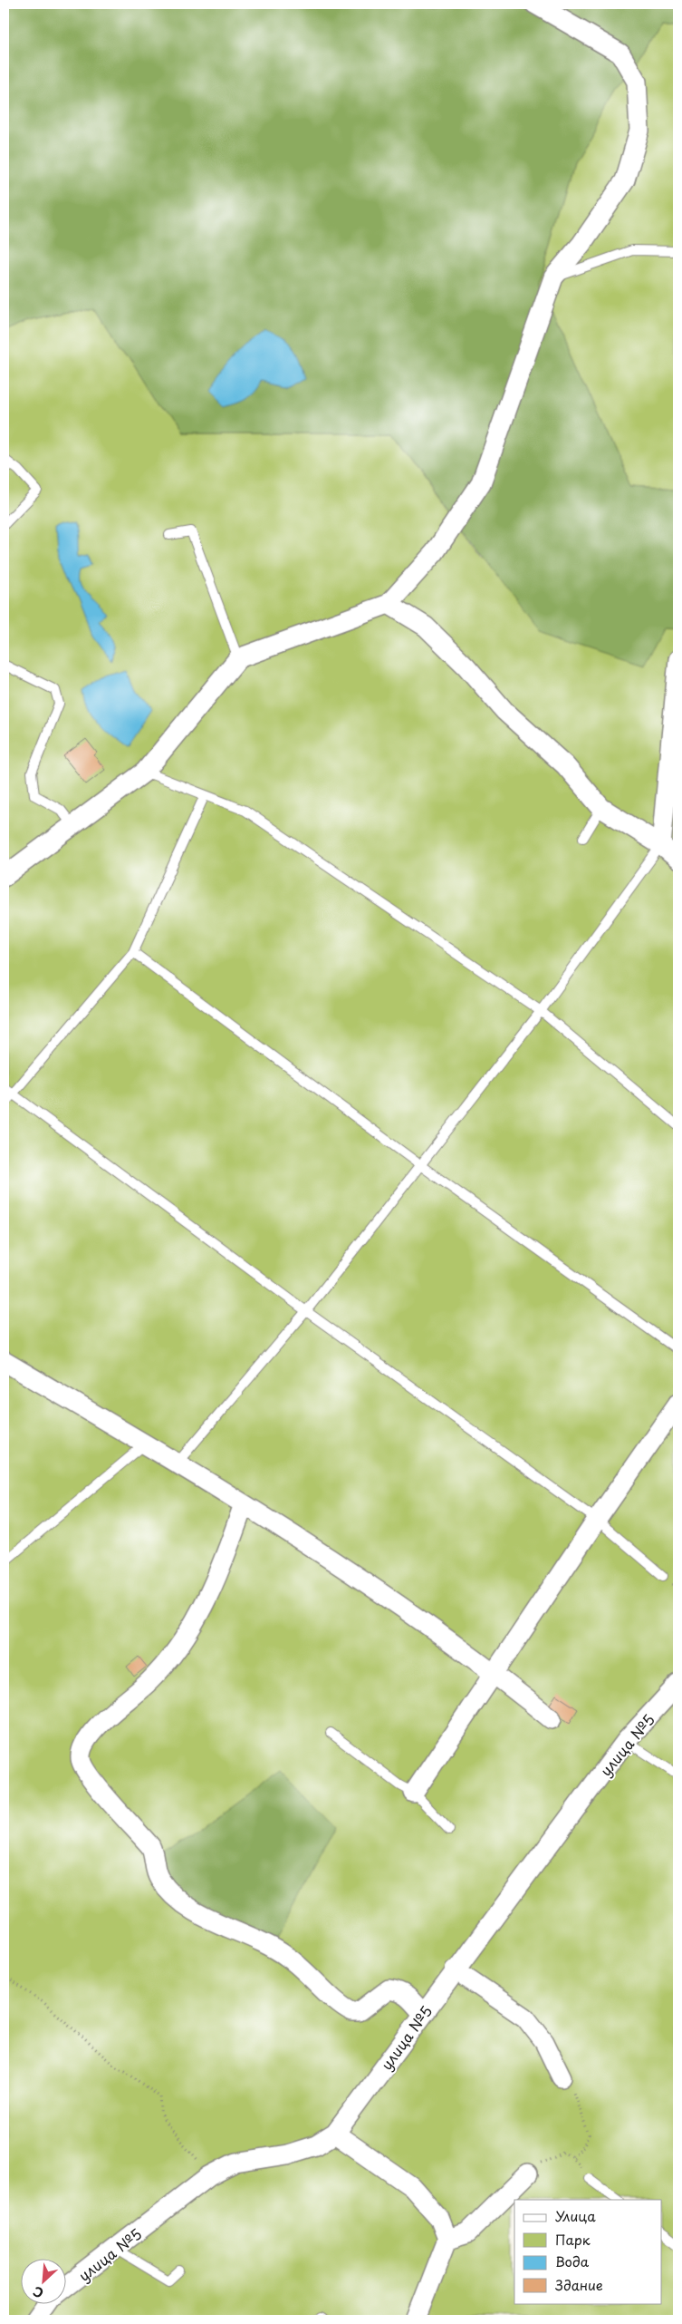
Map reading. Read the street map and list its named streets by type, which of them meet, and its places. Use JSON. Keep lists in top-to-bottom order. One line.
{"streets":{"street":["улица №5"]},"legend":["Улица","Парк","Вода","Здание"],"north":"bottom left"}
